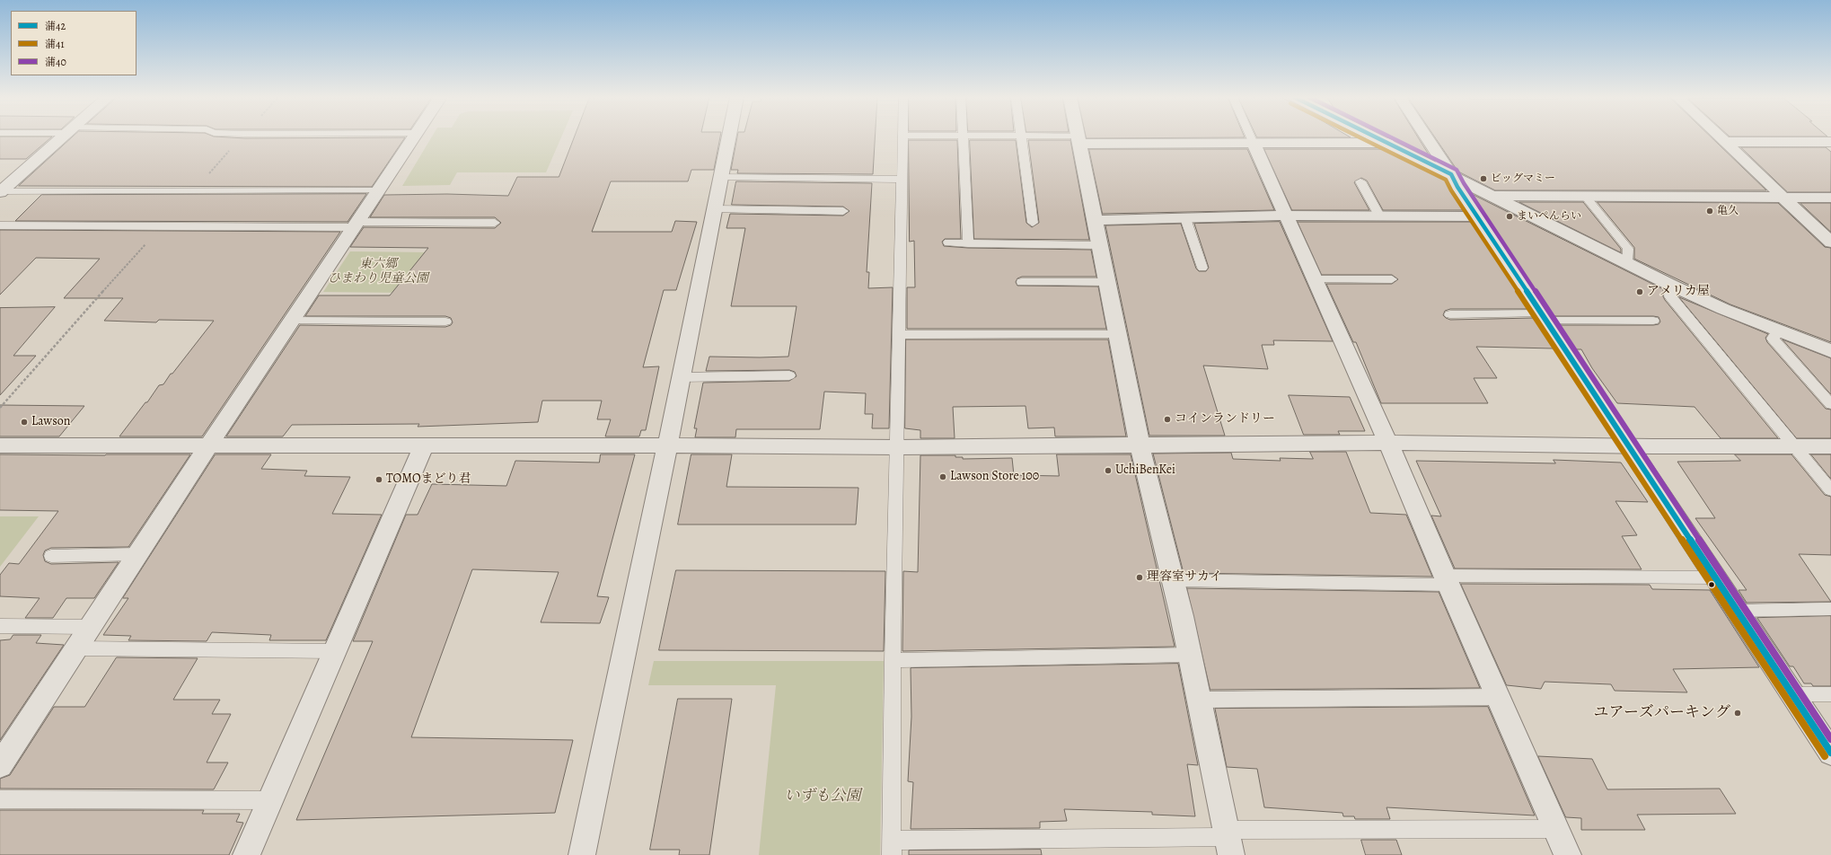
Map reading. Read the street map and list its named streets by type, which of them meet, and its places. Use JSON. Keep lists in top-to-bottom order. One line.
{"parks":["東六郷 ひまわり児童公園","いずも公園"],"places":["ビッグマミー","亀久","まいぺんらい","アメリカ屋","コインランドリー","Lawson","UchiBenKei","Lawson Store 100","TOMOまどり君","理容室サカイ","ユアーズパーキング"],"lines":["transit line 蒲42","transit line 蒲41","transit line 蒲40"],"legend":["蒲42","蒲41","蒲40"]}
